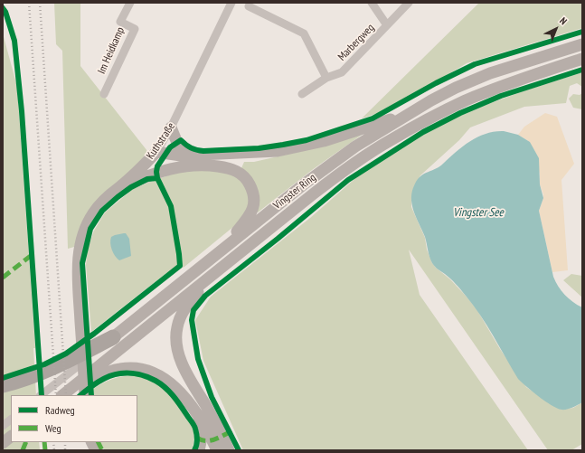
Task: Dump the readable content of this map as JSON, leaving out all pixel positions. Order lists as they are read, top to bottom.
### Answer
{
  "streets": {
    "main road": ["Kuthstraße", "Vingster Ring"],
    "street": ["Marbergweg", "Im Heidkamp"]
  },
  "water": ["Vingster See"],
  "legend": ["Radweg", "Weg"],
  "north": "top right"
}
